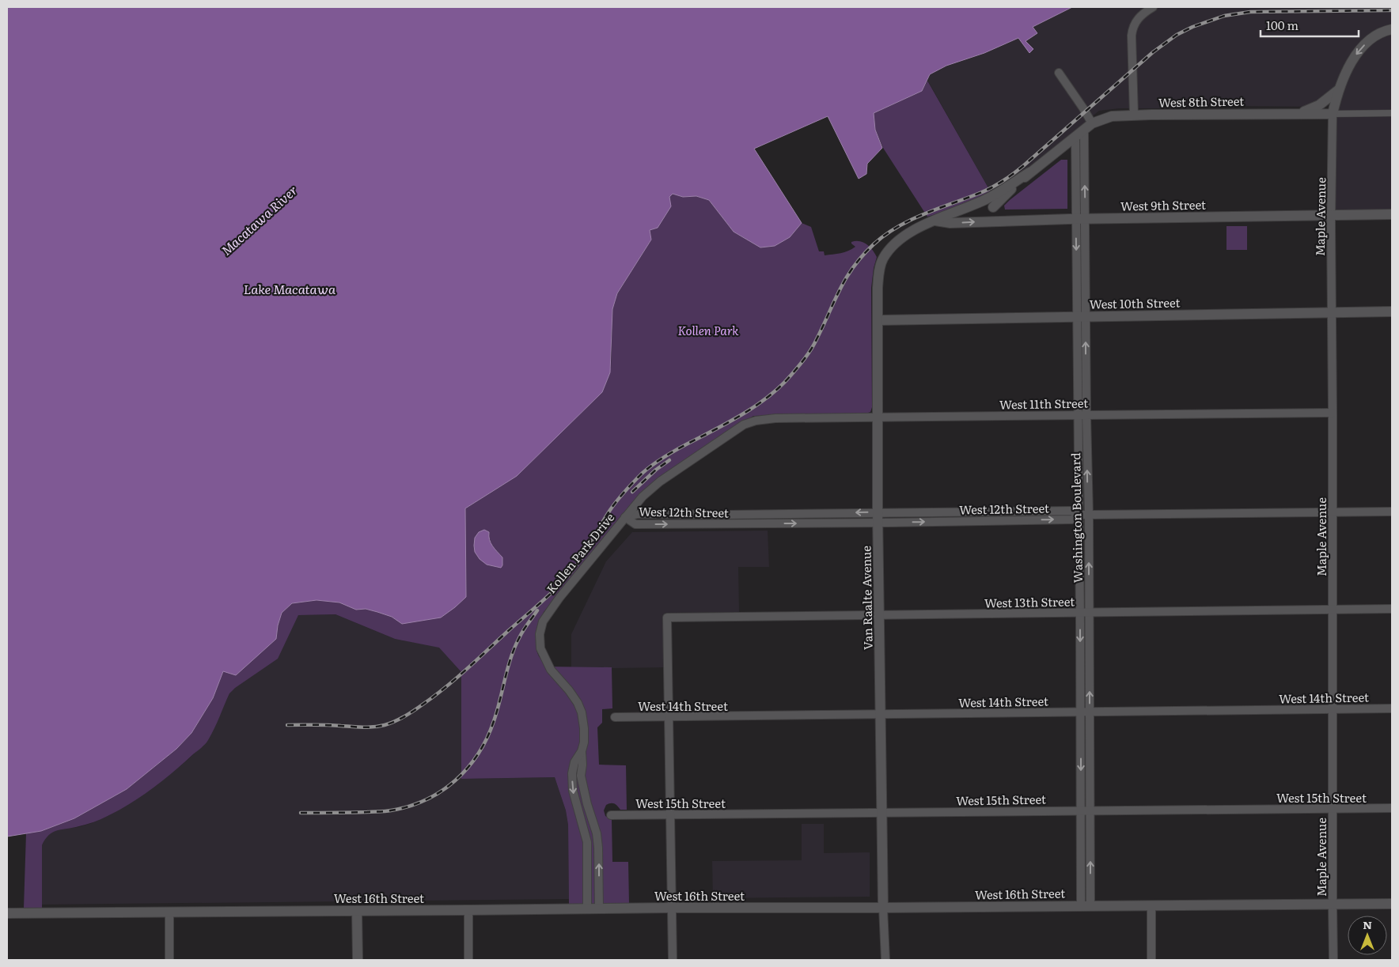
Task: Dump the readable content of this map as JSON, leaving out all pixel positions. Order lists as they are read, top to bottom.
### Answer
{
  "streets": {
    "street": [
      "West 8th Street",
      "West 9th Street",
      "Maple Avenue",
      "West 10th Street",
      "West 11th Street",
      "West 12th Street",
      "Washington Boulevard",
      "Kollen Park Drive",
      "Van Raalte Avenue",
      "West 13th Street",
      "West 14th Street",
      "West 15th Street",
      "West 16th Street"
    ]
  },
  "crossings": [
    ["West 8th Street", "West 9th Street"],
    ["West 8th Street", "Maple Avenue"],
    ["West 8th Street", "Washington Boulevard"],
    ["West 8th Street", "Van Raalte Avenue"],
    ["West 9th Street", "Maple Avenue"],
    ["West 9th Street", "Washington Boulevard"],
    ["West 9th Street", "Van Raalte Avenue"],
    ["Maple Avenue", "West 10th Street"],
    ["Maple Avenue", "West 11th Street"],
    ["Maple Avenue", "West 12th Street"],
    ["Maple Avenue", "West 13th Street"],
    ["Maple Avenue", "West 14th Street"],
    ["Maple Avenue", "West 15th Street"],
    ["Maple Avenue", "West 16th Street"],
    ["West 10th Street", "Washington Boulevard"],
    ["West 10th Street", "Van Raalte Avenue"],
    ["West 11th Street", "Washington Boulevard"],
    ["West 11th Street", "Kollen Park Drive"],
    ["West 11th Street", "Van Raalte Avenue"],
    ["West 12th Street", "Washington Boulevard"],
    ["West 12th Street", "Kollen Park Drive"],
    ["West 12th Street", "Van Raalte Avenue"],
    ["Washington Boulevard", "West 13th Street"],
    ["Washington Boulevard", "West 14th Street"],
    ["Washington Boulevard", "West 15th Street"],
    ["Washington Boulevard", "West 16th Street"],
    ["Kollen Park Drive", "West 16th Street"],
    ["Van Raalte Avenue", "West 13th Street"],
    ["Van Raalte Avenue", "West 14th Street"],
    ["Van Raalte Avenue", "West 15th Street"],
    ["Van Raalte Avenue", "West 16th Street"],
    ["West 13th Street", "West 14th Street"]
  ],
  "water": ["Macatawa River", "Lake Macatawa"],
  "parks": ["Kollen Park"],
  "scale_bar": "100 m",
  "north": "top"
}
